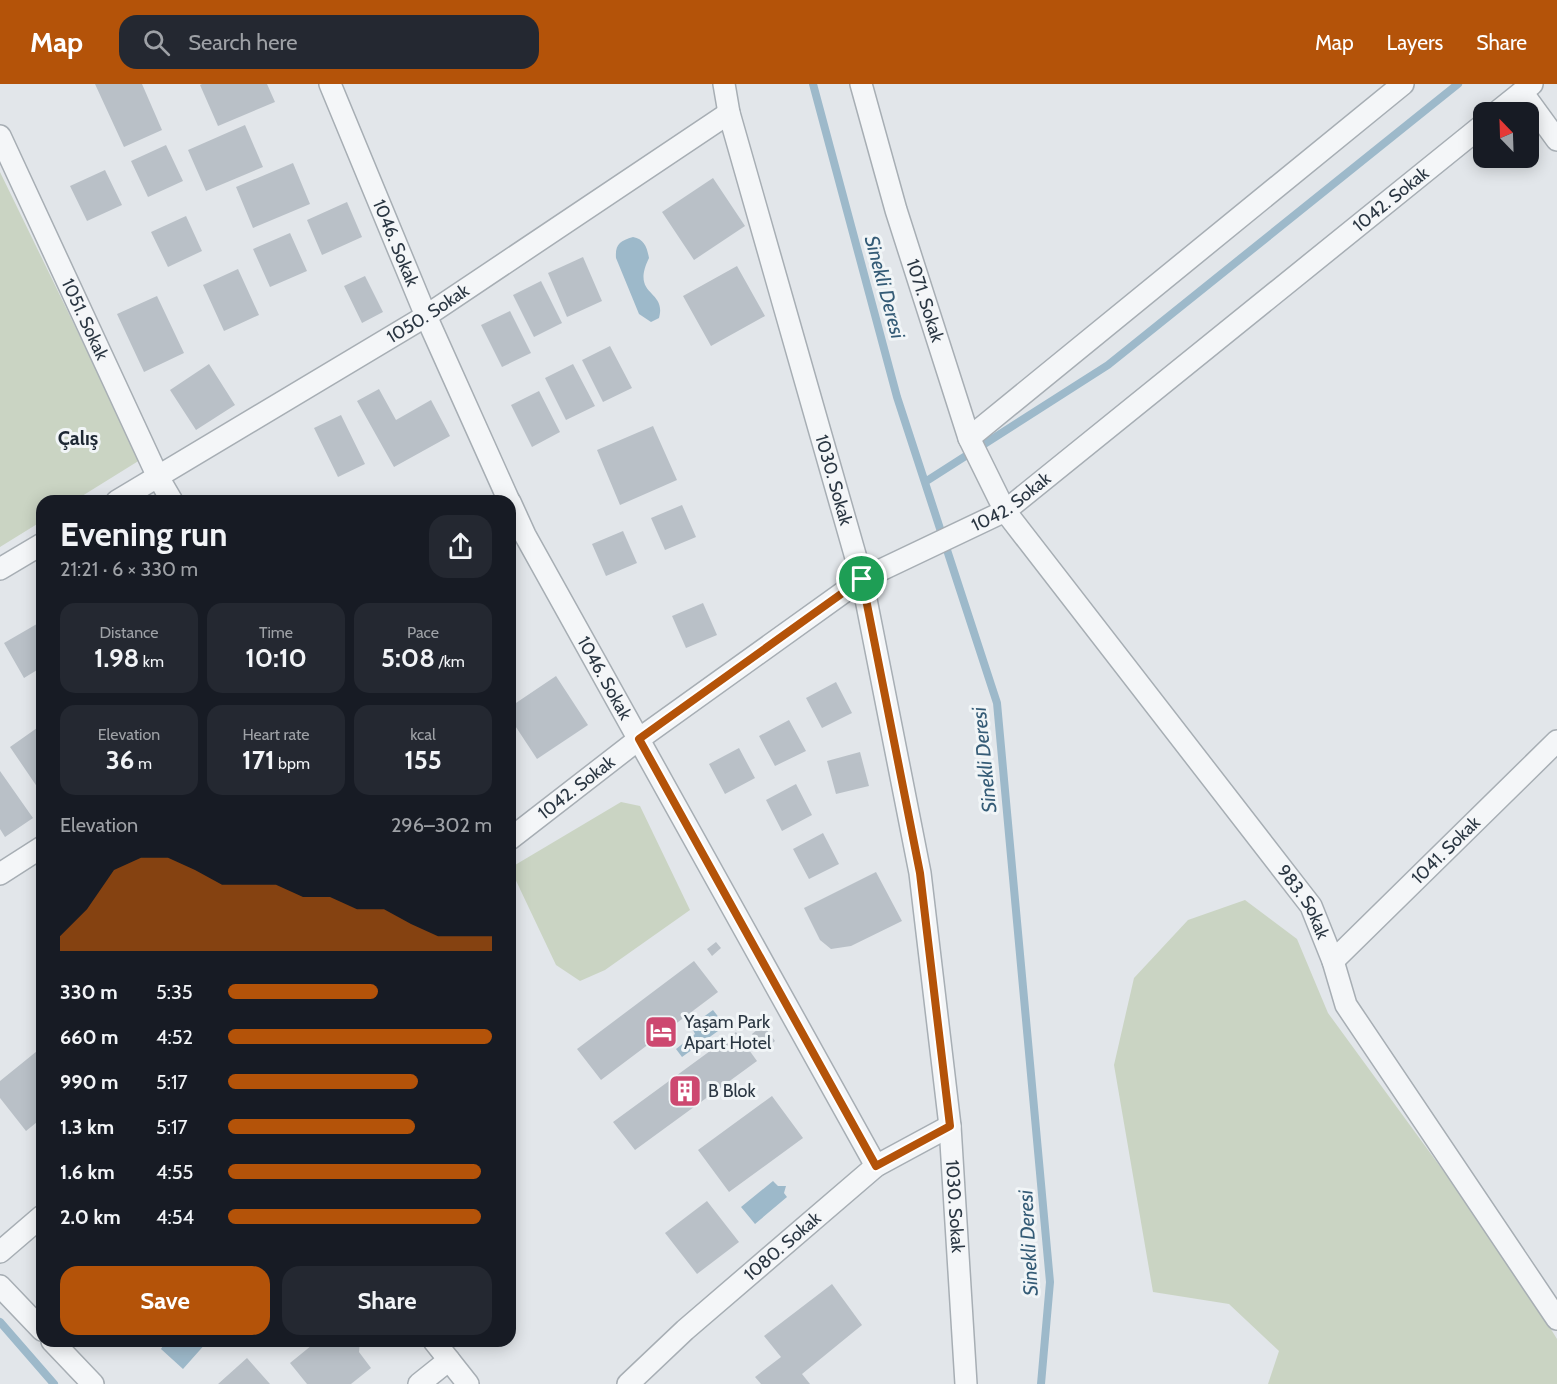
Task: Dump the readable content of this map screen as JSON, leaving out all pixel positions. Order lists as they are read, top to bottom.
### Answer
{
  "streets": {
    "street": [
      "1042. Sokak",
      "1046. Sokak",
      "1071. Sokak",
      "1050. Sokak",
      "1051. Sokak",
      "1030. Sokak",
      "1041. Sokak",
      "983. Sokak",
      "1080. Sokak"
    ]
  },
  "crossings": [
    ["1042. Sokak", "1046. Sokak"],
    ["1042. Sokak", "1071. Sokak"],
    ["1042. Sokak", "1030. Sokak"],
    ["1042. Sokak", "983. Sokak"],
    ["1046. Sokak", "1050. Sokak"],
    ["1046. Sokak", "1080. Sokak"],
    ["1071. Sokak", "983. Sokak"],
    ["1050. Sokak", "1051. Sokak"],
    ["1050. Sokak", "1030. Sokak"],
    ["1030. Sokak", "1080. Sokak"],
    ["1041. Sokak", "983. Sokak"]
  ],
  "districts": ["Çalış"],
  "water": ["Sinekli Deresi"],
  "places": {
    "hotel": ["Yaşam Park Apart Hotel"],
    "building": ["B Blok"]
  },
  "north": "top left",
  "page": {
    "header": "Map",
    "search": "Search here",
    "nav": ["Map", "Layers", "Share"],
    "heading": ["Evening run", "21:21 · 6 × 330 m"],
    "stats": [
      ["Distance", "1.98 km"],
      ["Time", "10:10"],
      ["Pace", "5:08 /km"],
      ["Elevation", "36 m"],
      ["Heart rate", "171 bpm"],
      ["kcal", "155"]
    ],
    "chart": ["Elevation", "296–302 m"],
    "list": [
      {
        "name": "330 m",
        "note": "5:35"
      },
      {
        "name": "660 m",
        "note": "4:52"
      },
      {
        "name": "990 m",
        "note": "5:17"
      },
      {
        "name": "1.3 km",
        "note": "5:17"
      },
      {
        "name": "1.6 km",
        "note": "4:55"
      },
      {
        "name": "2.0 km",
        "note": "4:54"
      }
    ],
    "buttons": ["Save", "Share"]
  }
}
